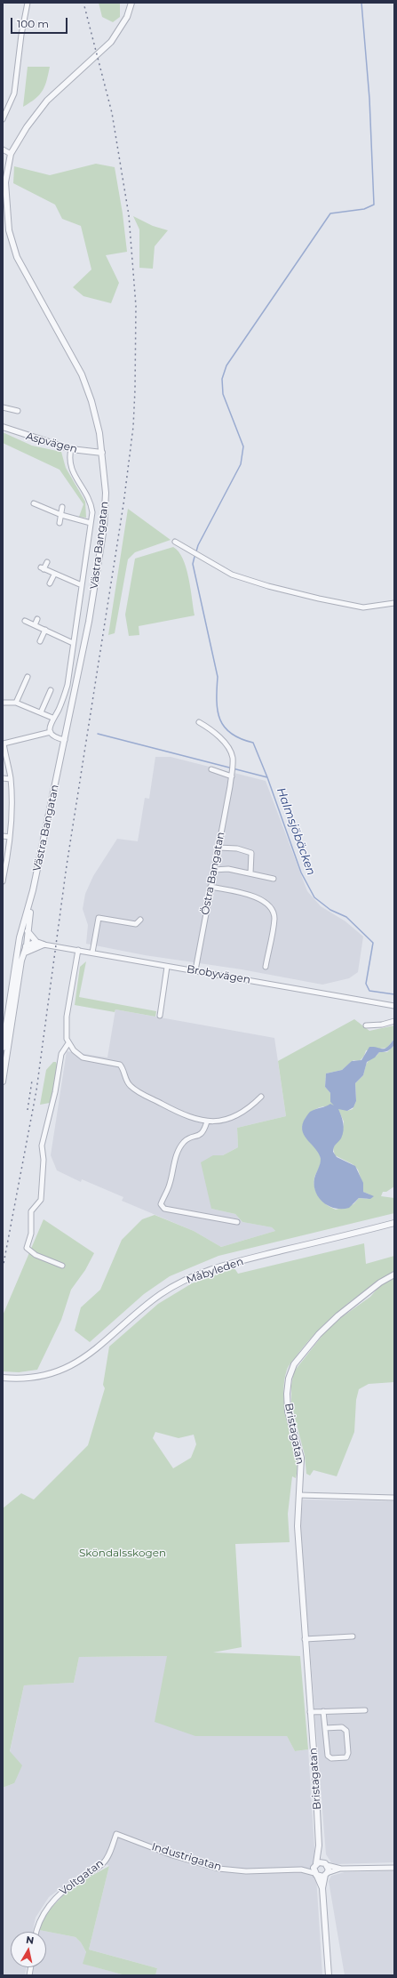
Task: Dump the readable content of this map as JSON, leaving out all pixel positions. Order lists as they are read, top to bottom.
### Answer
{
  "streets": {
    "street": [
      "Aspvägen",
      "Västra Bangatan",
      "Östra Bangatan",
      "Brobyvägen",
      "Måbyleden",
      "Bristagatan",
      "Industrigatan",
      "Voltgatan"
    ]
  },
  "crossings": [
    ["Aspvägen", "Västra Bangatan"],
    ["Västra Bangatan", "Brobyvägen"],
    ["Östra Bangatan", "Brobyvägen"],
    ["Bristagatan", "Industrigatan"],
    ["Industrigatan", "Voltgatan"]
  ],
  "water": ["Halmsjöbäcken"],
  "parks": ["Sköndalsskogen"],
  "scale_bar": "100 m",
  "north": "top"
}
